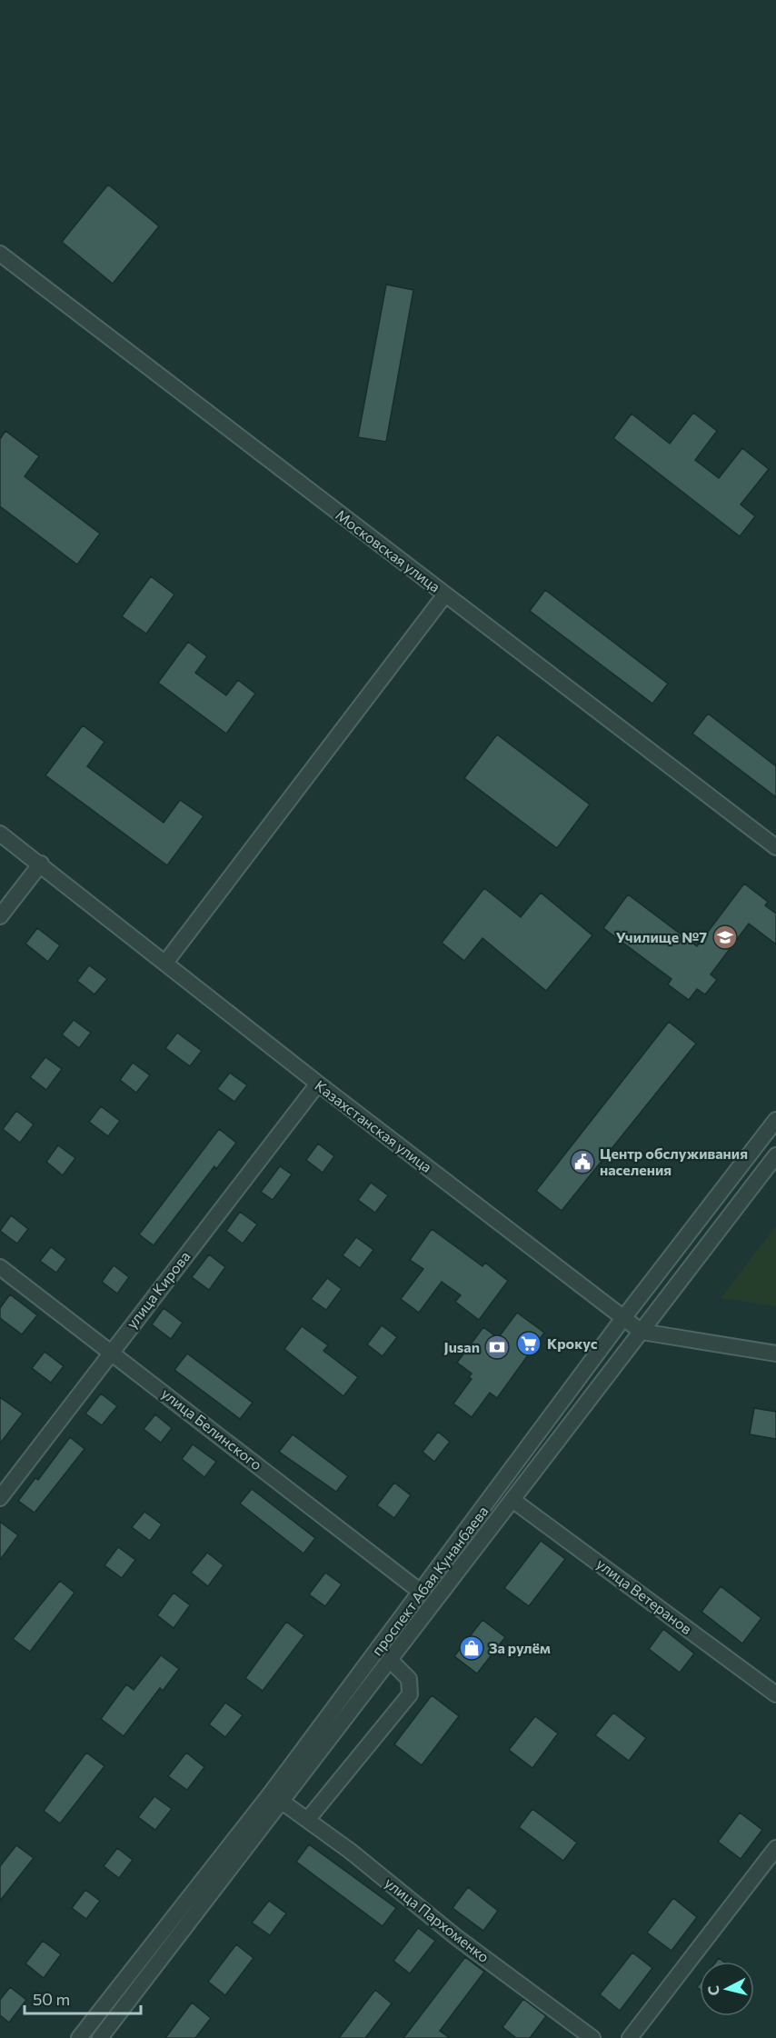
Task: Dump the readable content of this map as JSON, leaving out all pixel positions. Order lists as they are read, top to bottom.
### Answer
{
  "streets": {
    "street": [
      "Московская улица",
      "Казахстанская улица",
      "улица Кирова",
      "улица Белинского",
      "проспект Абая Кунанбаева",
      "улица Ветеранов",
      "улица Пархоменко"
    ]
  },
  "crossings": [
    ["Казахстанская улица", "улица Кирова"],
    ["Казахстанская улица", "проспект Абая Кунанбаева"],
    ["улица Кирова", "улица Белинского"],
    ["улица Белинского", "проспект Абая Кунанбаева"],
    ["проспект Абая Кунанбаева", "улица Ветеранов"],
    ["проспект Абая Кунанбаева", "улица Пархоменко"]
  ],
  "places": {
    "school or university": ["Училище №7"],
    "public building": ["Центр обслуживания населения"],
    "supermarket": ["Крокус"],
    "bank": ["Jusan"],
    "shop": ["За рулём"]
  },
  "scale_bar": "50 m",
  "north": "left"
}
